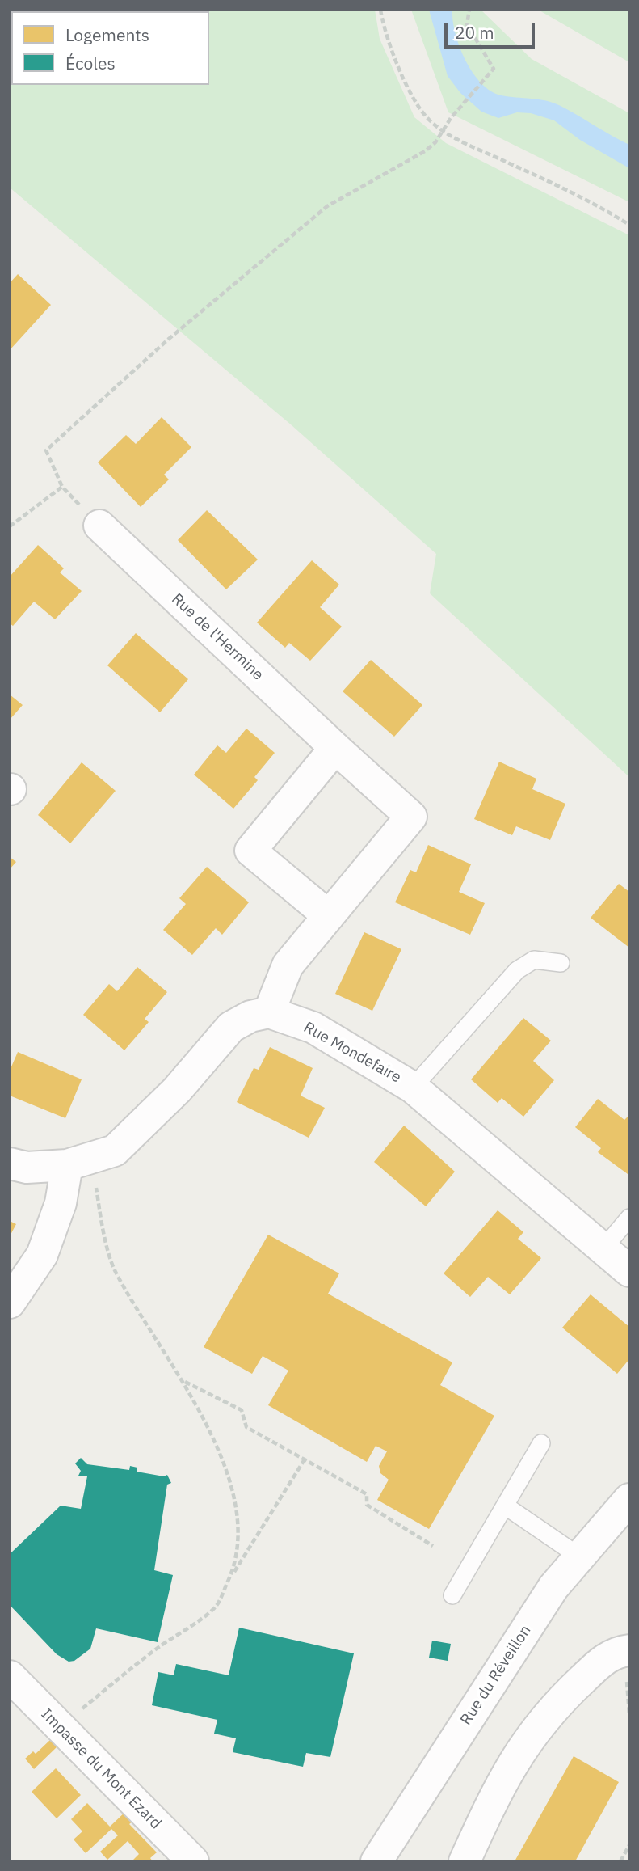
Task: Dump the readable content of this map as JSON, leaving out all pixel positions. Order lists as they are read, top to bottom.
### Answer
{
  "streets": {
    "street": [
      "Rue de l'Hermine",
      "Rue Mondefaire",
      "Rue du Réveillon",
      "Impasse du Mont Ezard"
    ]
  },
  "crossings": [
    ["Rue de l'Hermine", "Rue Mondefaire"]
  ],
  "legend": ["Logements", "Écoles"],
  "scale_bar": "20 m"
}
